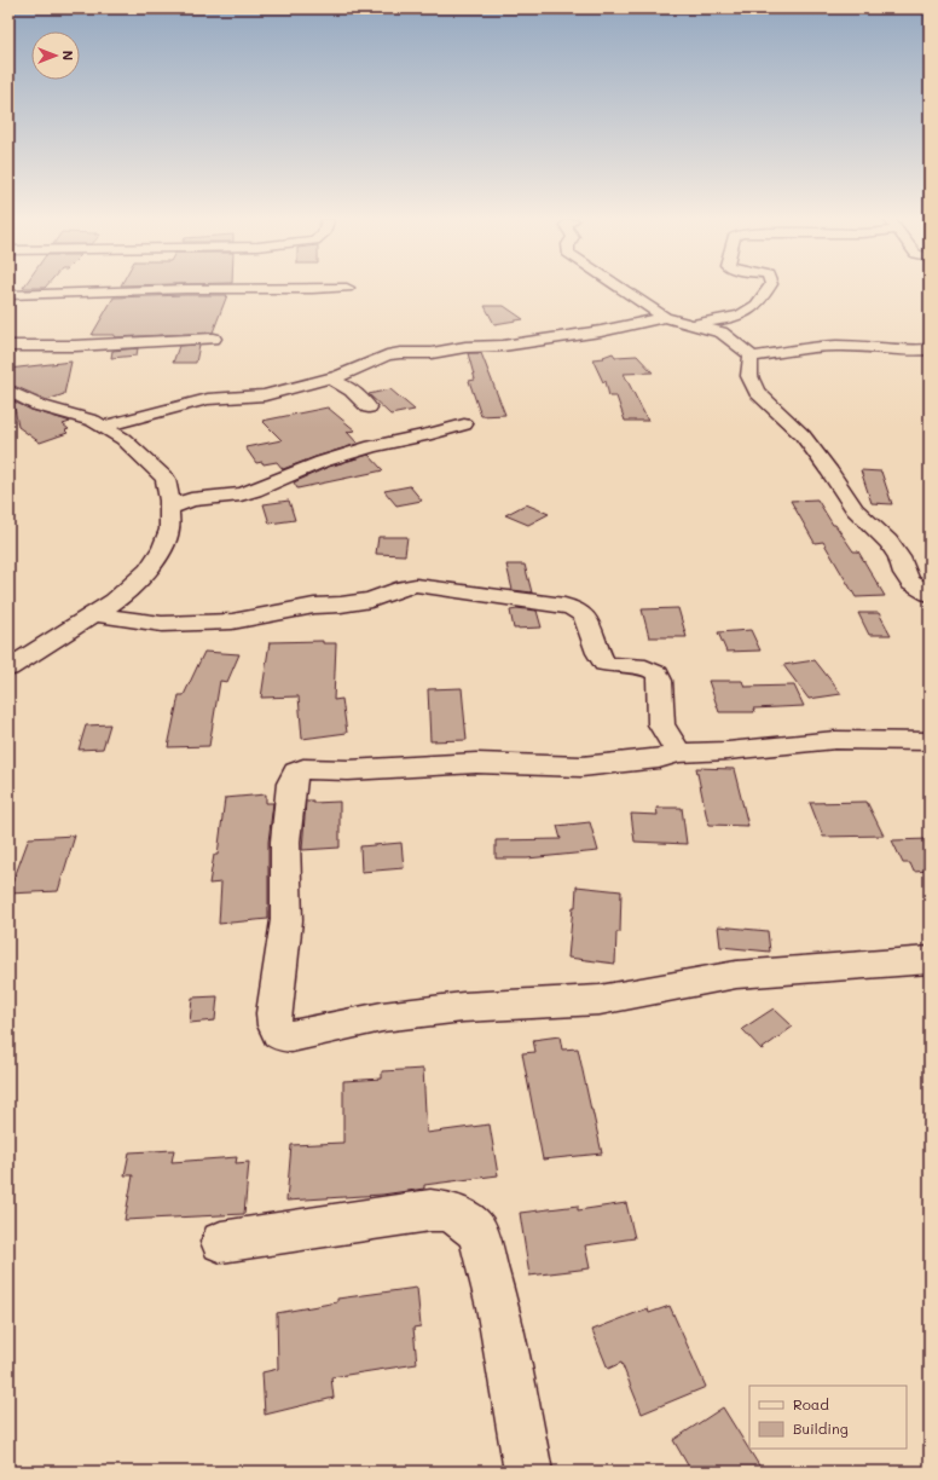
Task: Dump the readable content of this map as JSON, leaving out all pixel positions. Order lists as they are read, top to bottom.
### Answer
{
  "legend": ["Road", "Building"],
  "north": "right"
}
